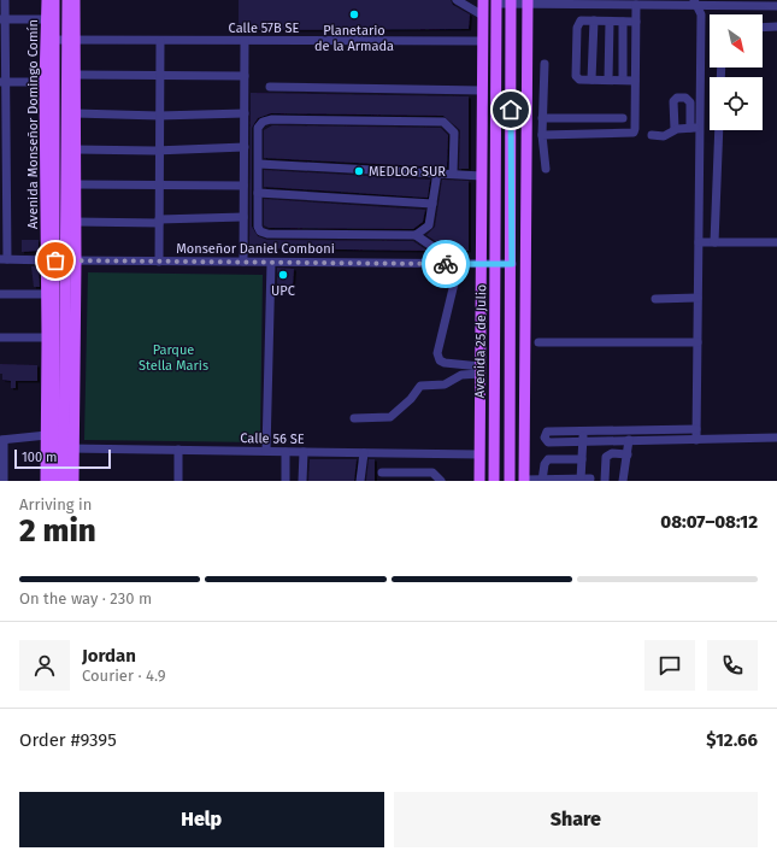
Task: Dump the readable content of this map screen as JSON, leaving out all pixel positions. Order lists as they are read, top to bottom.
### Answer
{
  "streets": {
    "main road": ["Avenida Monseñor Domingo Comín", "Avenida 25 de Julio"],
    "street": ["Calle 57B SE", "Monseñor Daniel Comboni", "Calle 56 SE"]
  },
  "crossings": [
    ["Calle 57B SE", "Avenida Monseñor Domingo Comín"],
    ["Calle 57B SE", "Avenida 25 de Julio"],
    ["Avenida Monseñor Domingo Comín", "Monseñor Daniel Comboni"],
    ["Avenida Monseñor Domingo Comín", "Calle 56 SE"],
    ["Monseñor Daniel Comboni", "Avenida 25 de Julio"],
    ["Avenida 25 de Julio", "Calle 56 SE"]
  ],
  "parks": ["Parque Stella Maris"],
  "places": ["Planetario de la Armada", "MEDLOG SUR", "UPC"],
  "scale_bar": "100 m",
  "north": "bottom right",
  "page": {
    "scale": "100 m",
    "heading": ["2 min", "Arriving in", "08:07–08:12"],
    "panel": [
      "Jordan",
      "Courier · 4.9",
      "Order #9395",
      "$12.66"
    ],
    "bar": "On the way · 230 m",
    "buttons": ["Help", "Share"]
  }
}
